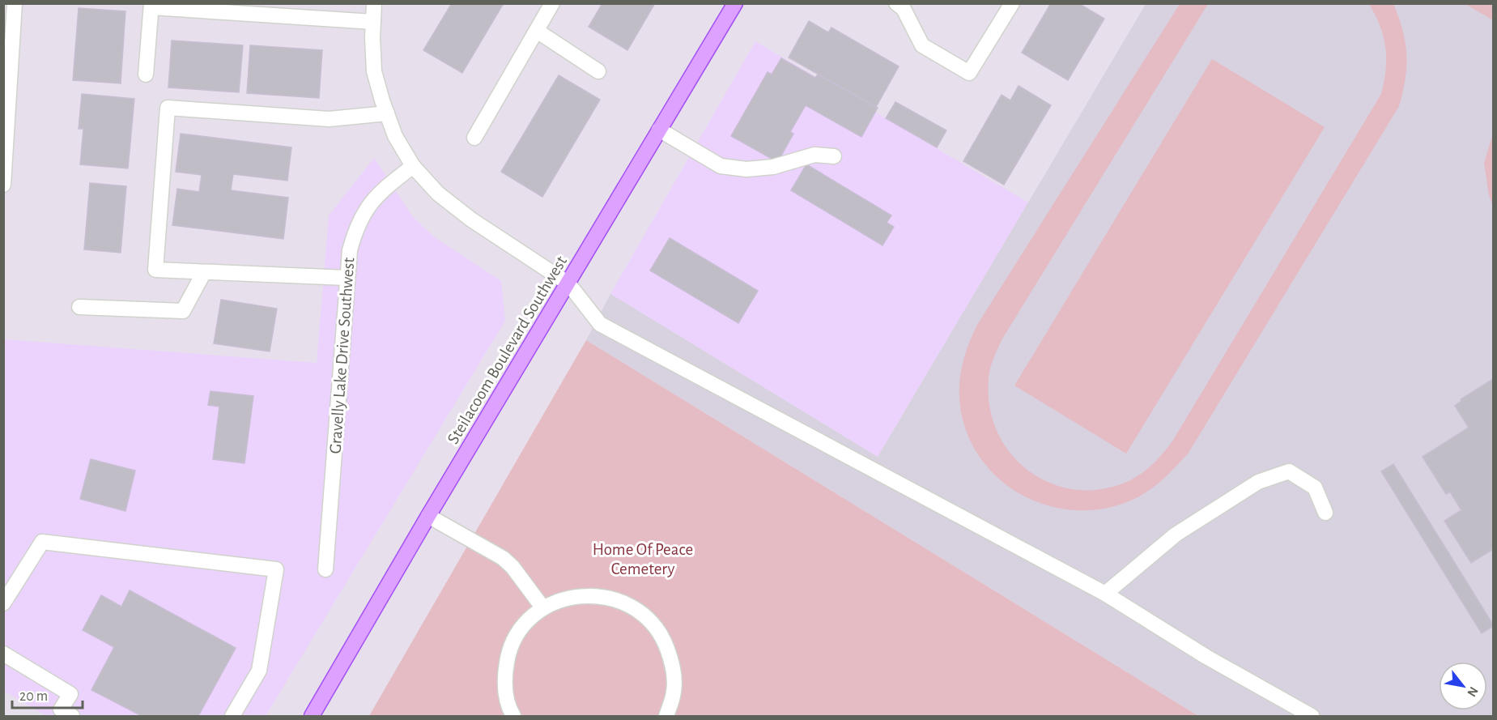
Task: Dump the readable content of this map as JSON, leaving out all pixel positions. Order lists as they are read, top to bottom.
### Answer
{
  "streets": {
    "main road": ["Steilacoom Boulevard Southwest"],
    "street": ["Gravelly Lake Drive Southwest"]
  },
  "parks": ["Home Of Peace Cemetery"],
  "scale_bar": "20 m",
  "north": "bottom right"
}
